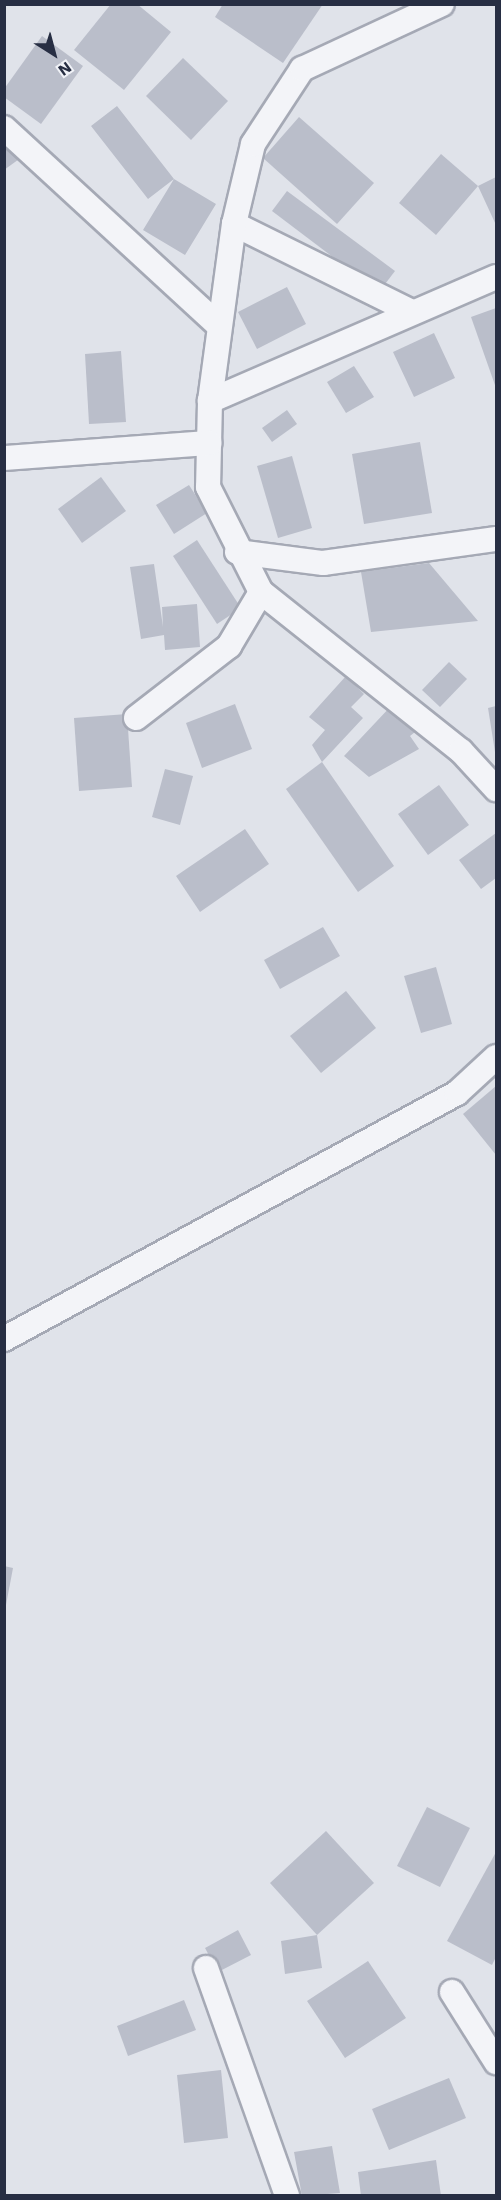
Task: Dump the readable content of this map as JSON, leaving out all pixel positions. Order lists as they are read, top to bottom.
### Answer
{
  "north": "bottom right"
}
